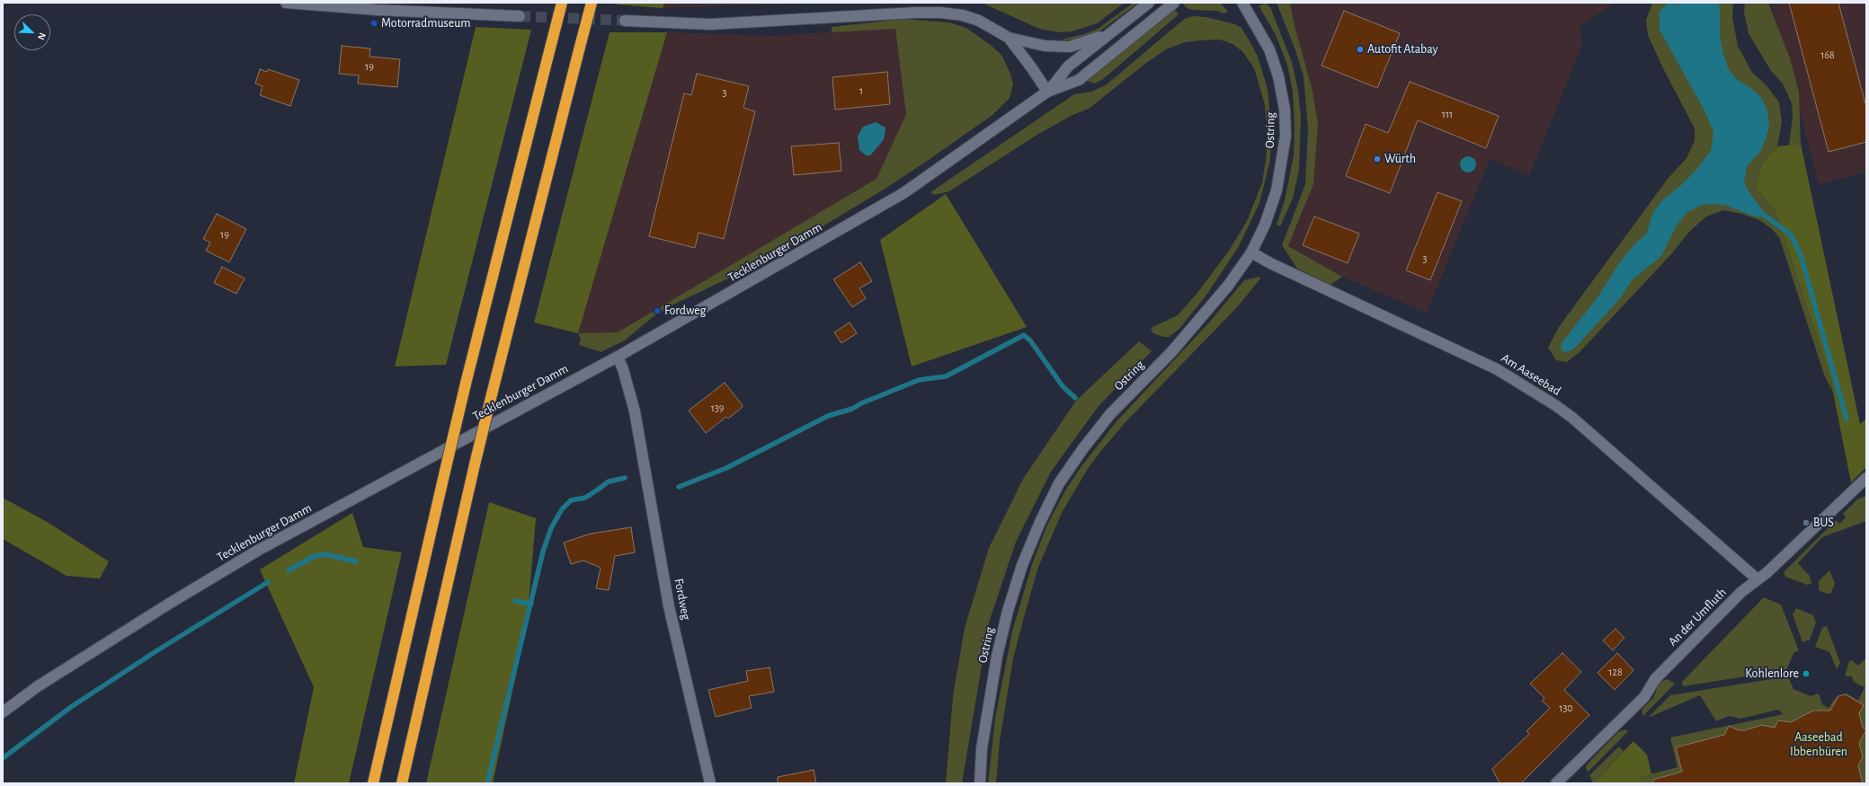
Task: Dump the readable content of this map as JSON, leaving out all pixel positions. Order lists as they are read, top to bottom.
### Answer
{
  "streets": {
    "street": [
      "Ostring",
      "Tecklenburger Damm",
      "Am Aaseebad",
      "Fordweg",
      "An der Umfluth"
    ]
  },
  "crossings": [
    ["Ostring", "Am Aaseebad"],
    ["Tecklenburger Damm", "Fordweg"],
    ["Am Aaseebad", "An der Umfluth"]
  ],
  "parks": ["Aaseebad Ibbenbüren"],
  "places": [
    "Motorradmuseum",
    "Autofit Atabay",
    "Würth",
    "Fordweg",
    "BUS",
    "Kohlenlore"
  ],
  "house_numbers": [
    "168",
    "19",
    "1",
    "3",
    "111",
    "19",
    "3",
    "139",
    "128",
    "130"
  ],
  "north": "bottom right"
}
